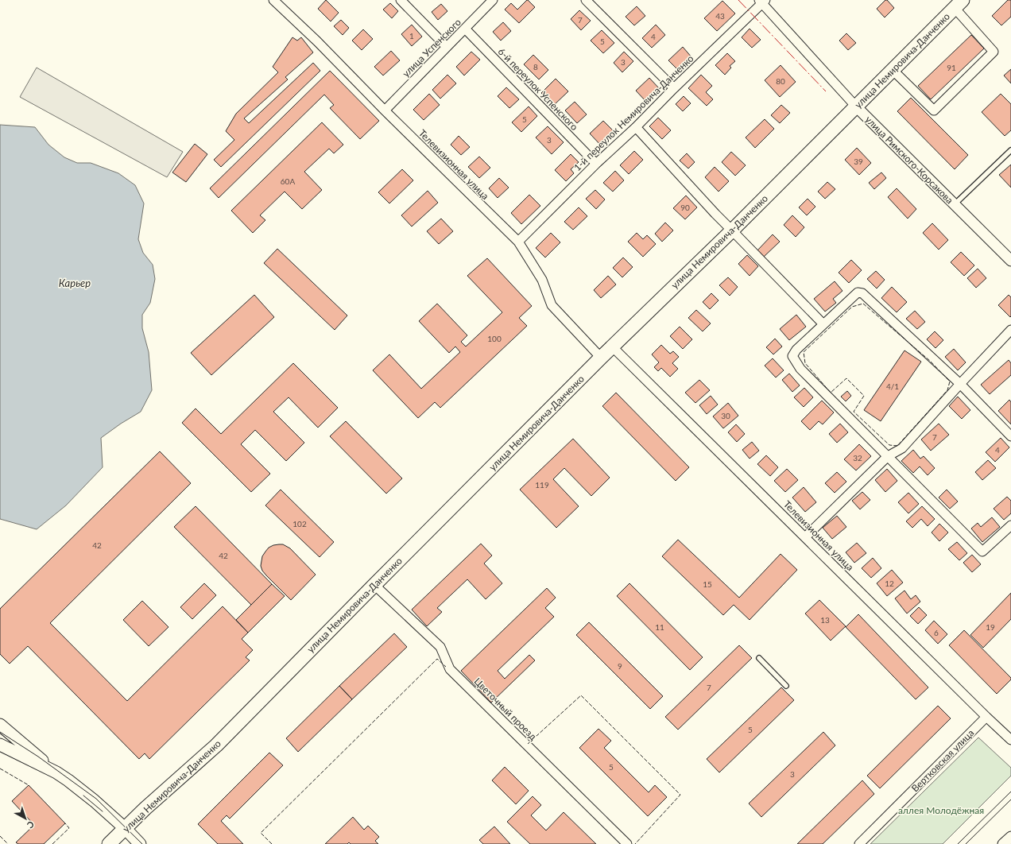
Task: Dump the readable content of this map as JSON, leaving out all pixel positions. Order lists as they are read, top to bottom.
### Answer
{
  "streets": {
    "main road": ["улица Немировича-Данченко"],
    "street": [
      "улица Успенского",
      "6-й переулок Успенского",
      "1-й переулок Немировича-Данченко",
      "улица Римского-Корсакова",
      "Телевизионная улица",
      "Цветочный проезд",
      "Вертковская улица"
    ]
  },
  "crossings": [
    ["улица Успенского", "6-й переулок Успенского"],
    ["улица Успенского", "Телевизионная улица"],
    ["улица Немировича-Данченко", "улица Римского-Корсакова"],
    ["улица Немировича-Данченко", "Телевизионная улица"],
    ["улица Немировича-Данченко", "Цветочный проезд"],
    ["6-й переулок Успенского", "1-й переулок Немировича-Данченко"],
    ["1-й переулок Немировича-Данченко", "улица Римского-Корсакова"],
    ["1-й переулок Немировича-Данченко", "Телевизионная улица"],
    ["Телевизионная улица", "Вертковская улица"]
  ],
  "water": ["Карьер"],
  "parks": ["аллея Молодёжная"],
  "house_numbers": [
    "43",
    "7",
    "1",
    "4",
    "5",
    "3",
    "8",
    "91",
    "80",
    "5",
    "3",
    "39",
    "60А",
    "90",
    "100",
    "4/1",
    "30",
    "7",
    "4",
    "32",
    "119",
    "102",
    "42",
    "42",
    "12",
    "15",
    "13",
    "11",
    "19",
    "6",
    "9",
    "7",
    "5",
    "5",
    "3"
  ],
  "north": "bottom right"
}
